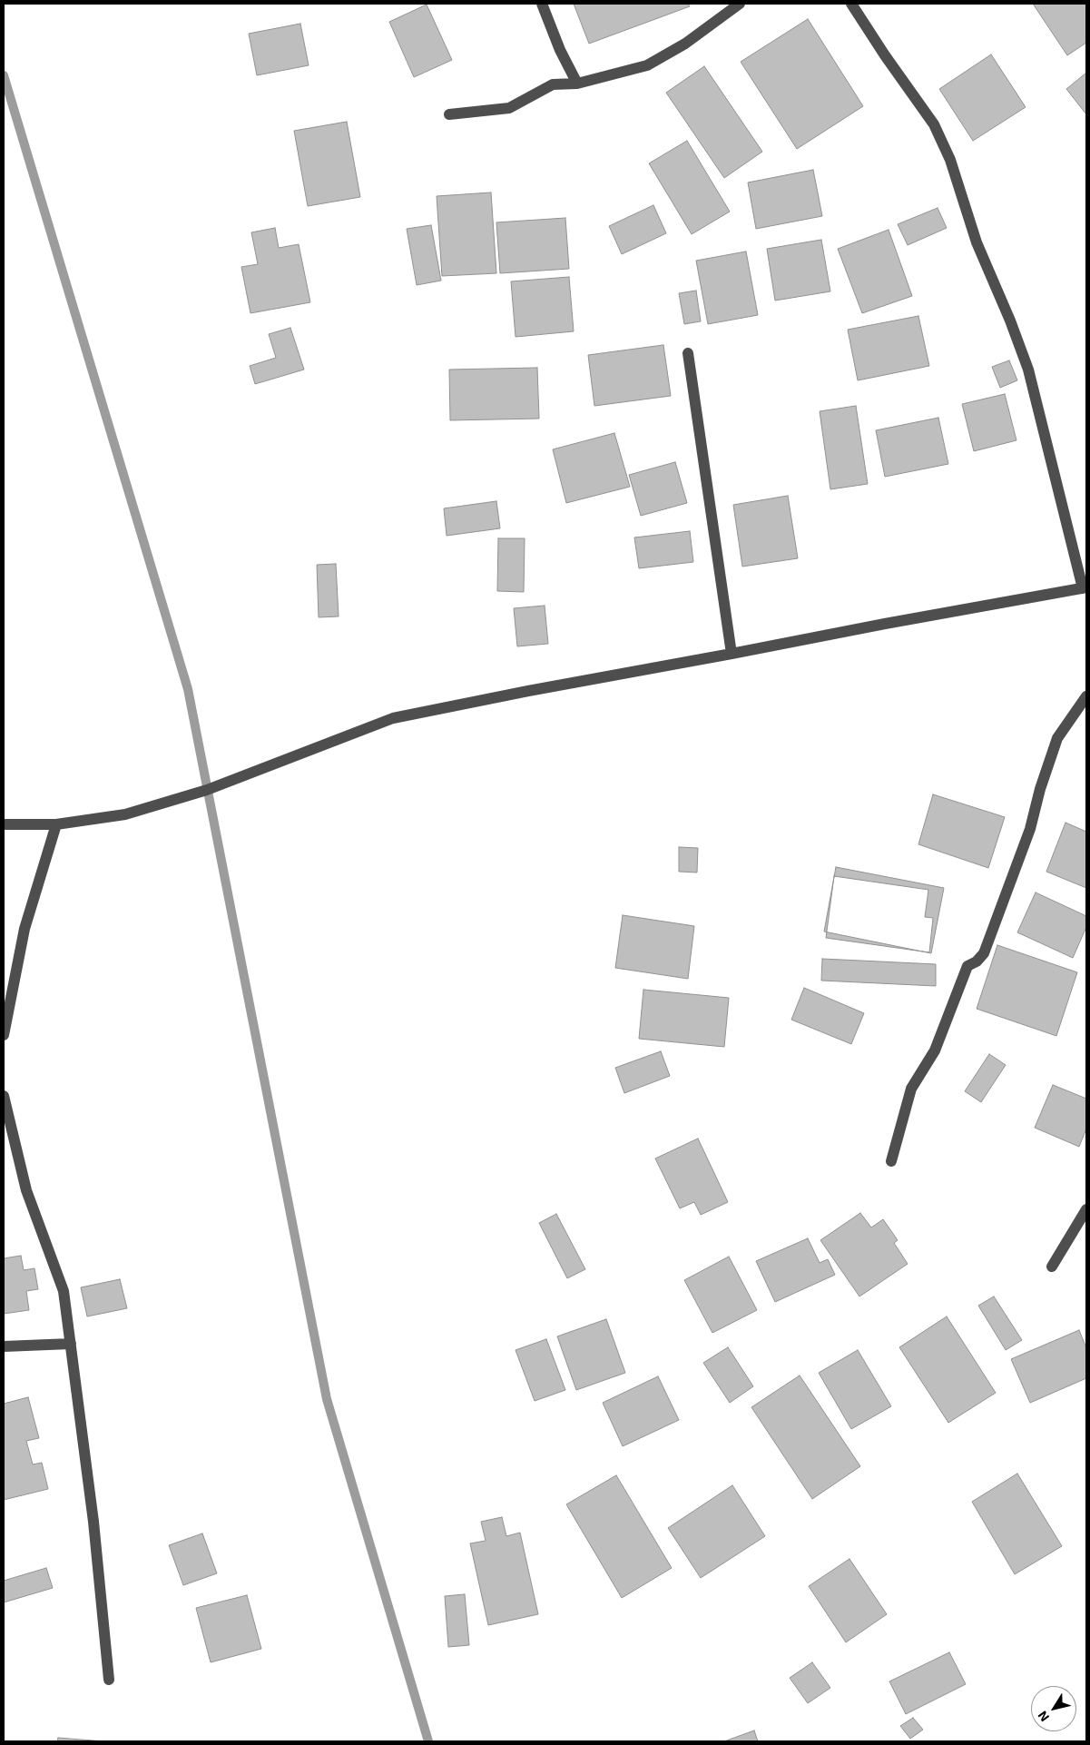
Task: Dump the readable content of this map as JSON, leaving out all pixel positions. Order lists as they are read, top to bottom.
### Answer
{
  "north": "bottom left"
}
